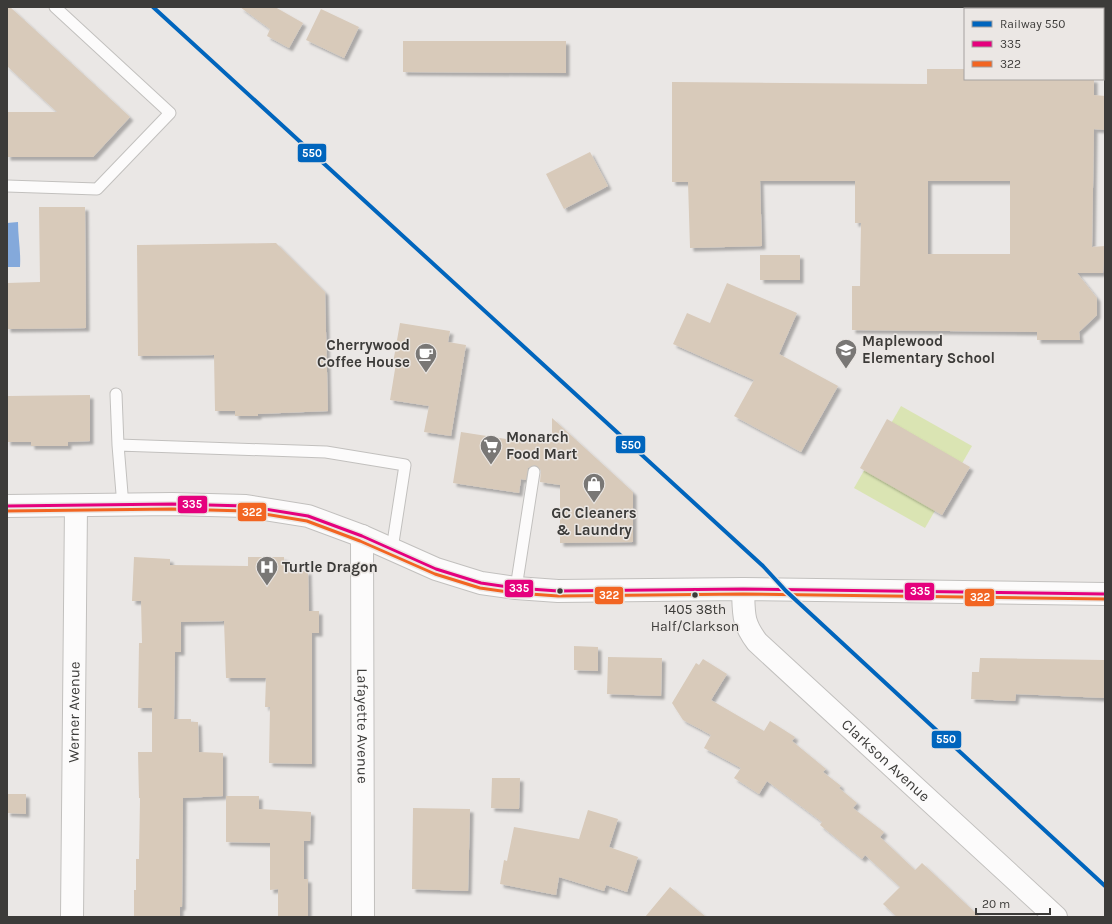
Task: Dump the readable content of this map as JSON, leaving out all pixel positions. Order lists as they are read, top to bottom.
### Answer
{
  "streets": {
    "street": ["Werner Avenue", "Lafayette Avenue", "Clarkson Avenue"]
  },
  "places": {
    "school or university": ["Maplewood Elementary School"],
    "cafe": ["Cherrywood Coffee House"],
    "supermarket": ["Monarch Food Mart"],
    "shop": ["GC Cleaners & Laundry"],
    "hospital": ["Turtle Dragon"],
    "other": ["1405 38th Half/Clarkson"]
  },
  "lines": ["rail line 550", "transit line 335", "transit line 322"],
  "legend": ["Railway 550", "335", "322"],
  "scale_bar": "20 m"
}
